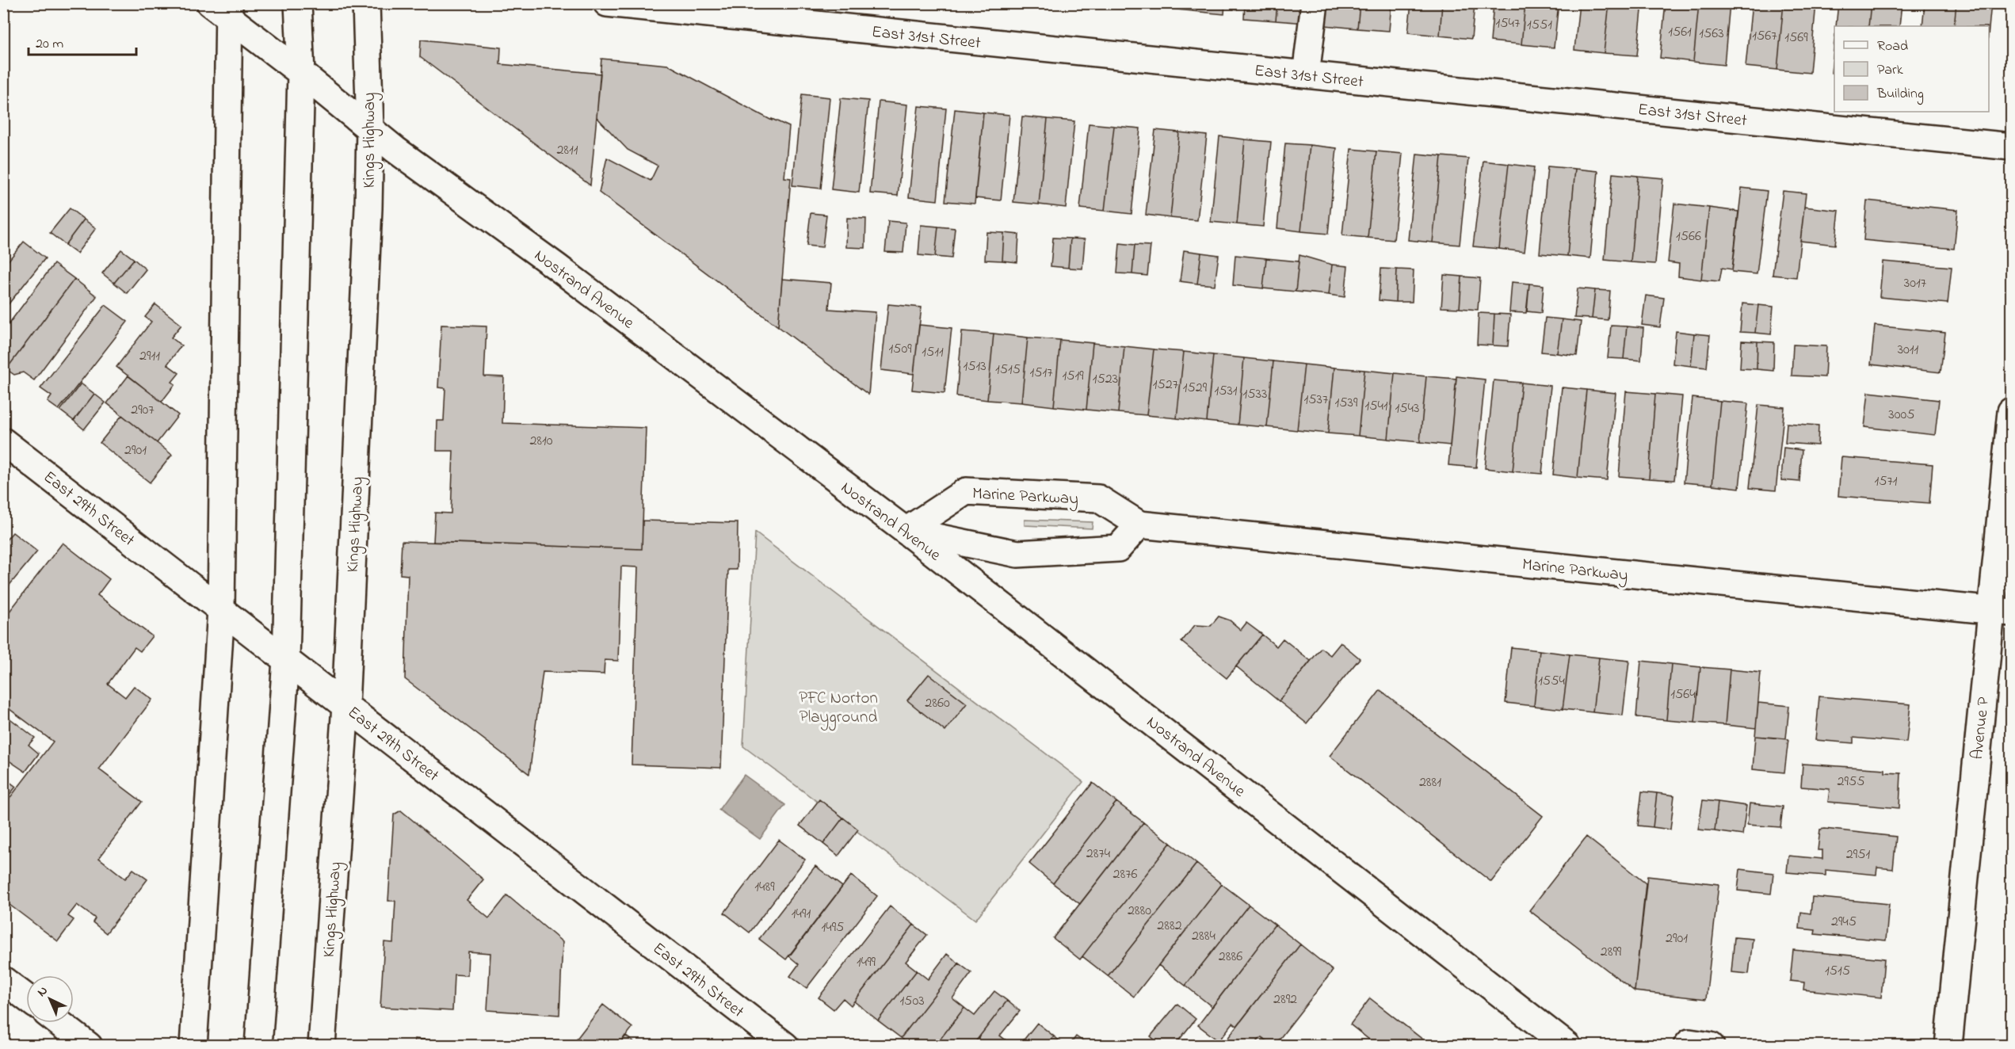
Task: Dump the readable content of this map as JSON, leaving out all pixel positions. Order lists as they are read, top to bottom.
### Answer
{
  "streets": {
    "street": [
      "East 31st Street",
      "Kings Highway",
      "Nostrand Avenue",
      "Marine Parkway",
      "East 29th Street",
      "Avenue P"
    ]
  },
  "crossings": [
    ["Kings Highway", "Nostrand Avenue"],
    ["Kings Highway", "East 29th Street"],
    ["Nostrand Avenue", "Marine Parkway"],
    ["Marine Parkway", "Avenue P"]
  ],
  "parks": ["PFC Norton Playground"],
  "house_numbers": [
    "1547",
    "1551",
    "1561",
    "1563",
    "1567",
    "1569",
    "2811",
    "1566",
    "3017",
    "1509",
    "3011",
    "1511",
    "2911",
    "1513",
    "1515",
    "1517",
    "1519",
    "1523",
    "1527",
    "1529",
    "1531",
    "1533",
    "1537",
    "1539",
    "1541",
    "1543",
    "2907",
    "3005",
    "2810",
    "2901",
    "1571",
    "1554",
    "1564",
    "2860",
    "2955",
    "2881",
    "2874",
    "2951",
    "2876",
    "1489",
    "2880",
    "1491",
    "2945",
    "2882",
    "1495",
    "2884",
    "2901",
    "2899",
    "2886",
    "1499",
    "1515",
    "2892",
    "1503"
  ],
  "legend": ["Road", "Park", "Building"],
  "scale_bar": "20 m",
  "north": "top left"
}
